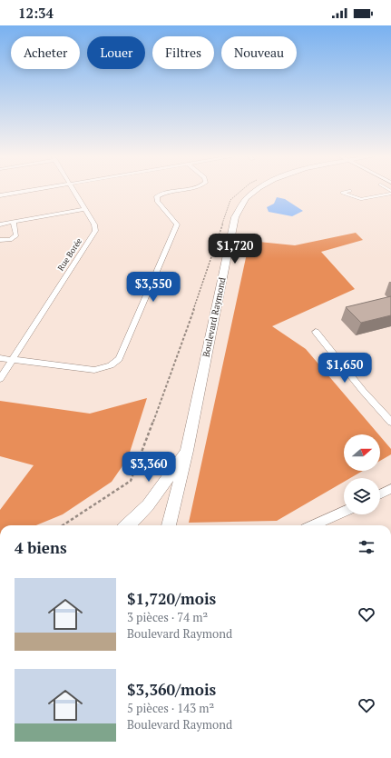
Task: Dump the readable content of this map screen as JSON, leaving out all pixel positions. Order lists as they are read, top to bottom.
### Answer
{
  "streets": {
    "street": ["Rue Borée", "Boulevard Raymond"]
  },
  "north": "right",
  "page": {
    "status": "12:34",
    "chip": [
      "Acheter",
      "Louer",
      "Filtres",
      "Nouveau"
    ],
    "price": [
      "$1,720",
      "$3,550",
      "$1,650",
      "$3,360"
    ],
    "heading": "4 biens",
    "list": [
      {
        "name": "$1,720/mois",
        "note": "3 pièces · 74 m² · Boulevard Raymond"
      },
      {
        "name": "$3,360/mois",
        "note": "5 pièces · 143 m² · Boulevard Raymond"
      }
    ]
  }
}
